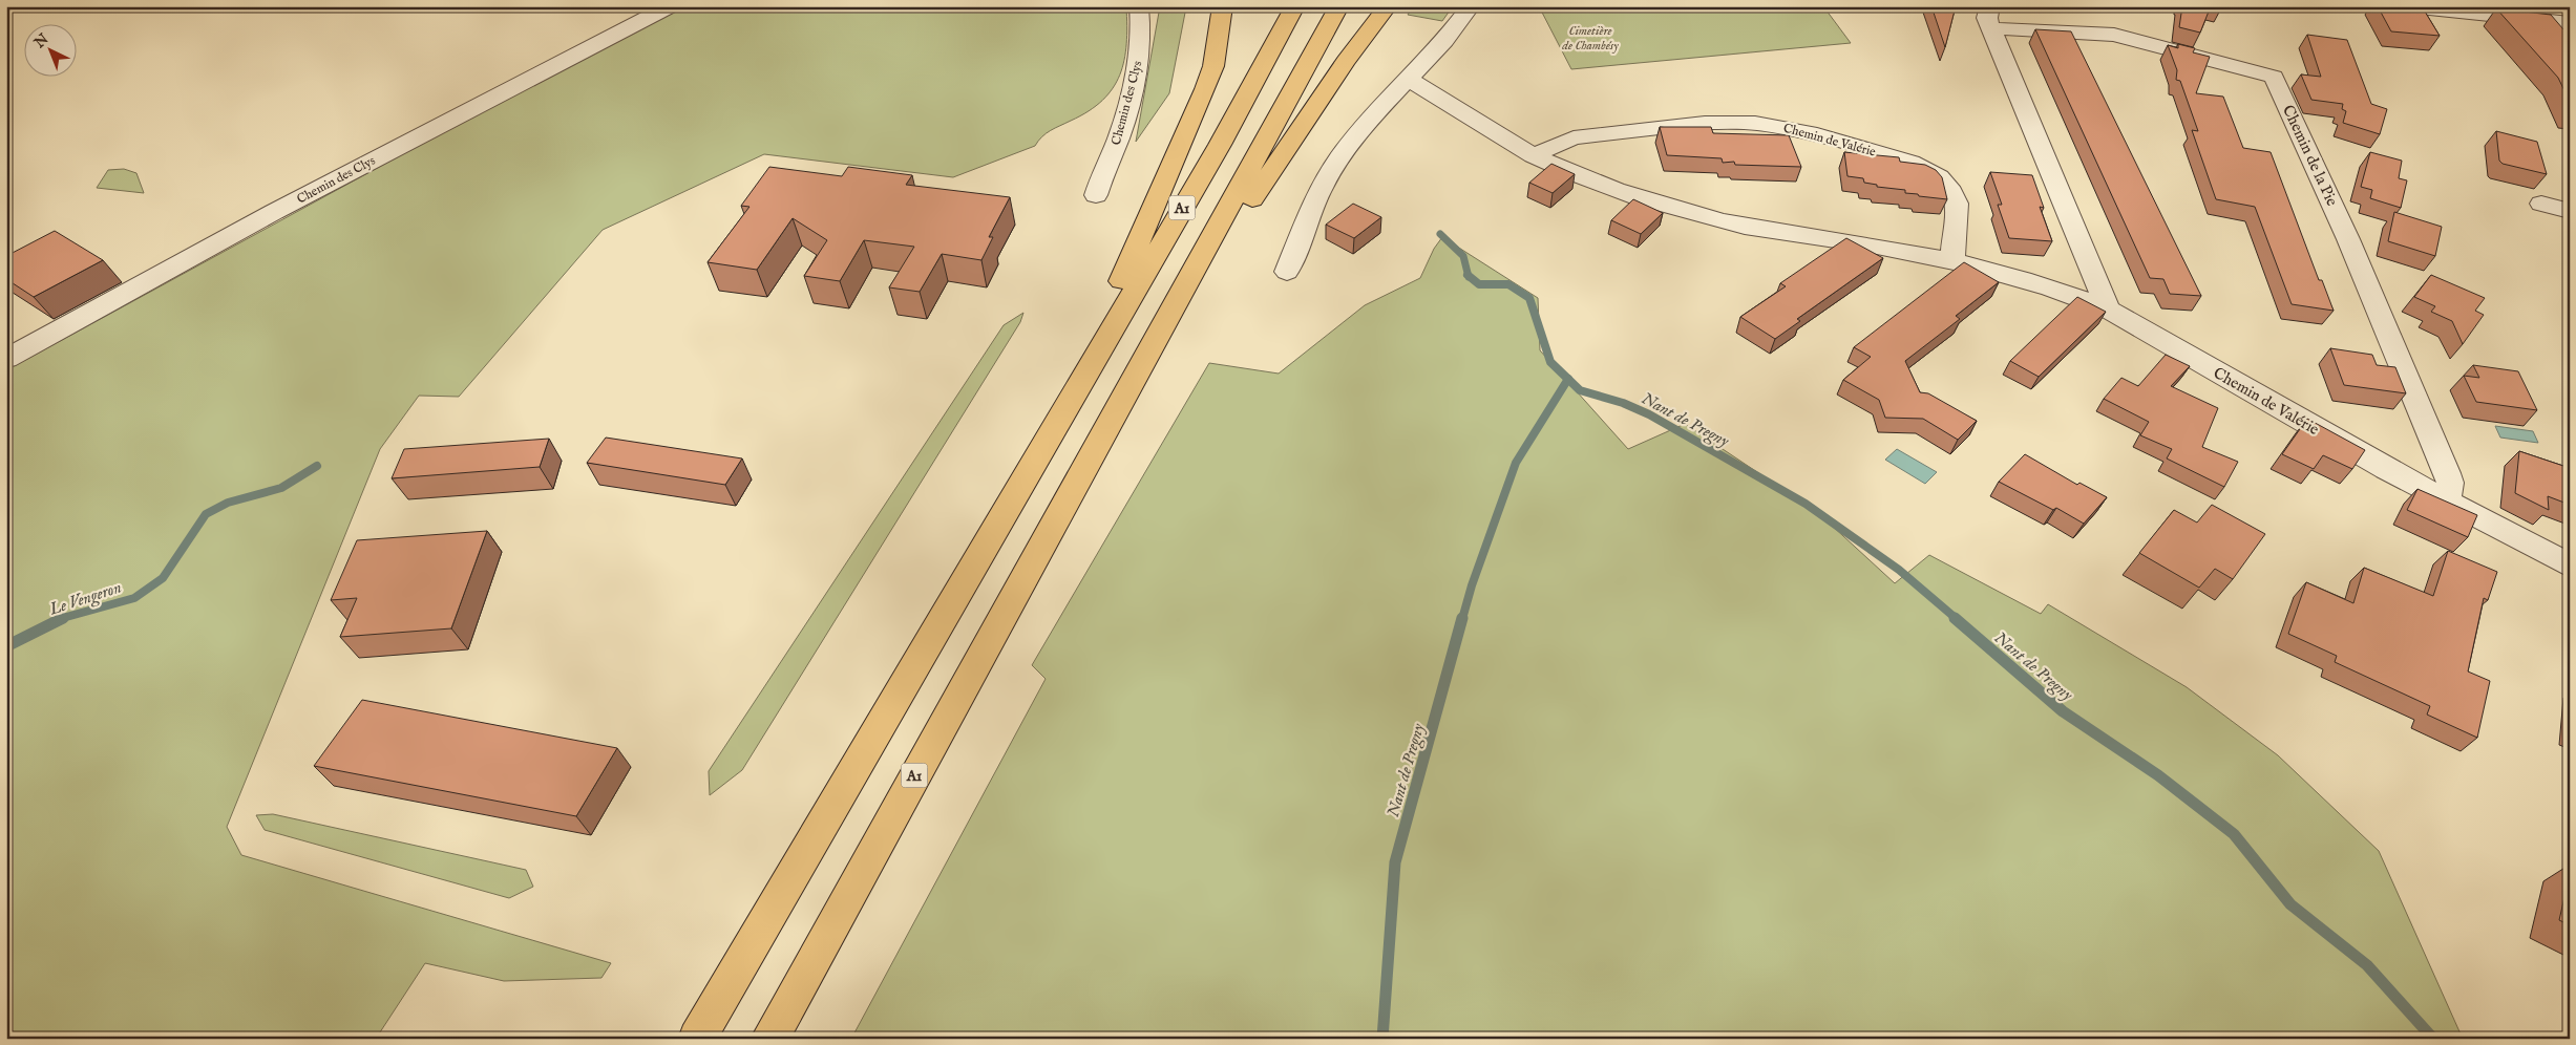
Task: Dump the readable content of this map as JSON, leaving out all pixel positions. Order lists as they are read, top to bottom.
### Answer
{
  "streets": {
    "highway": ["A1"],
    "street": ["Chemin des Clys", "Chemin de Valérie", "Chemin de la Pie"]
  },
  "crossings": [
    ["Chemin de Valérie", "Chemin de la Pie"]
  ],
  "water": ["Nant de Pregny", "Le Vengeron"],
  "parks": ["Cimetière de Chambésy"],
  "north": "top left"
}
